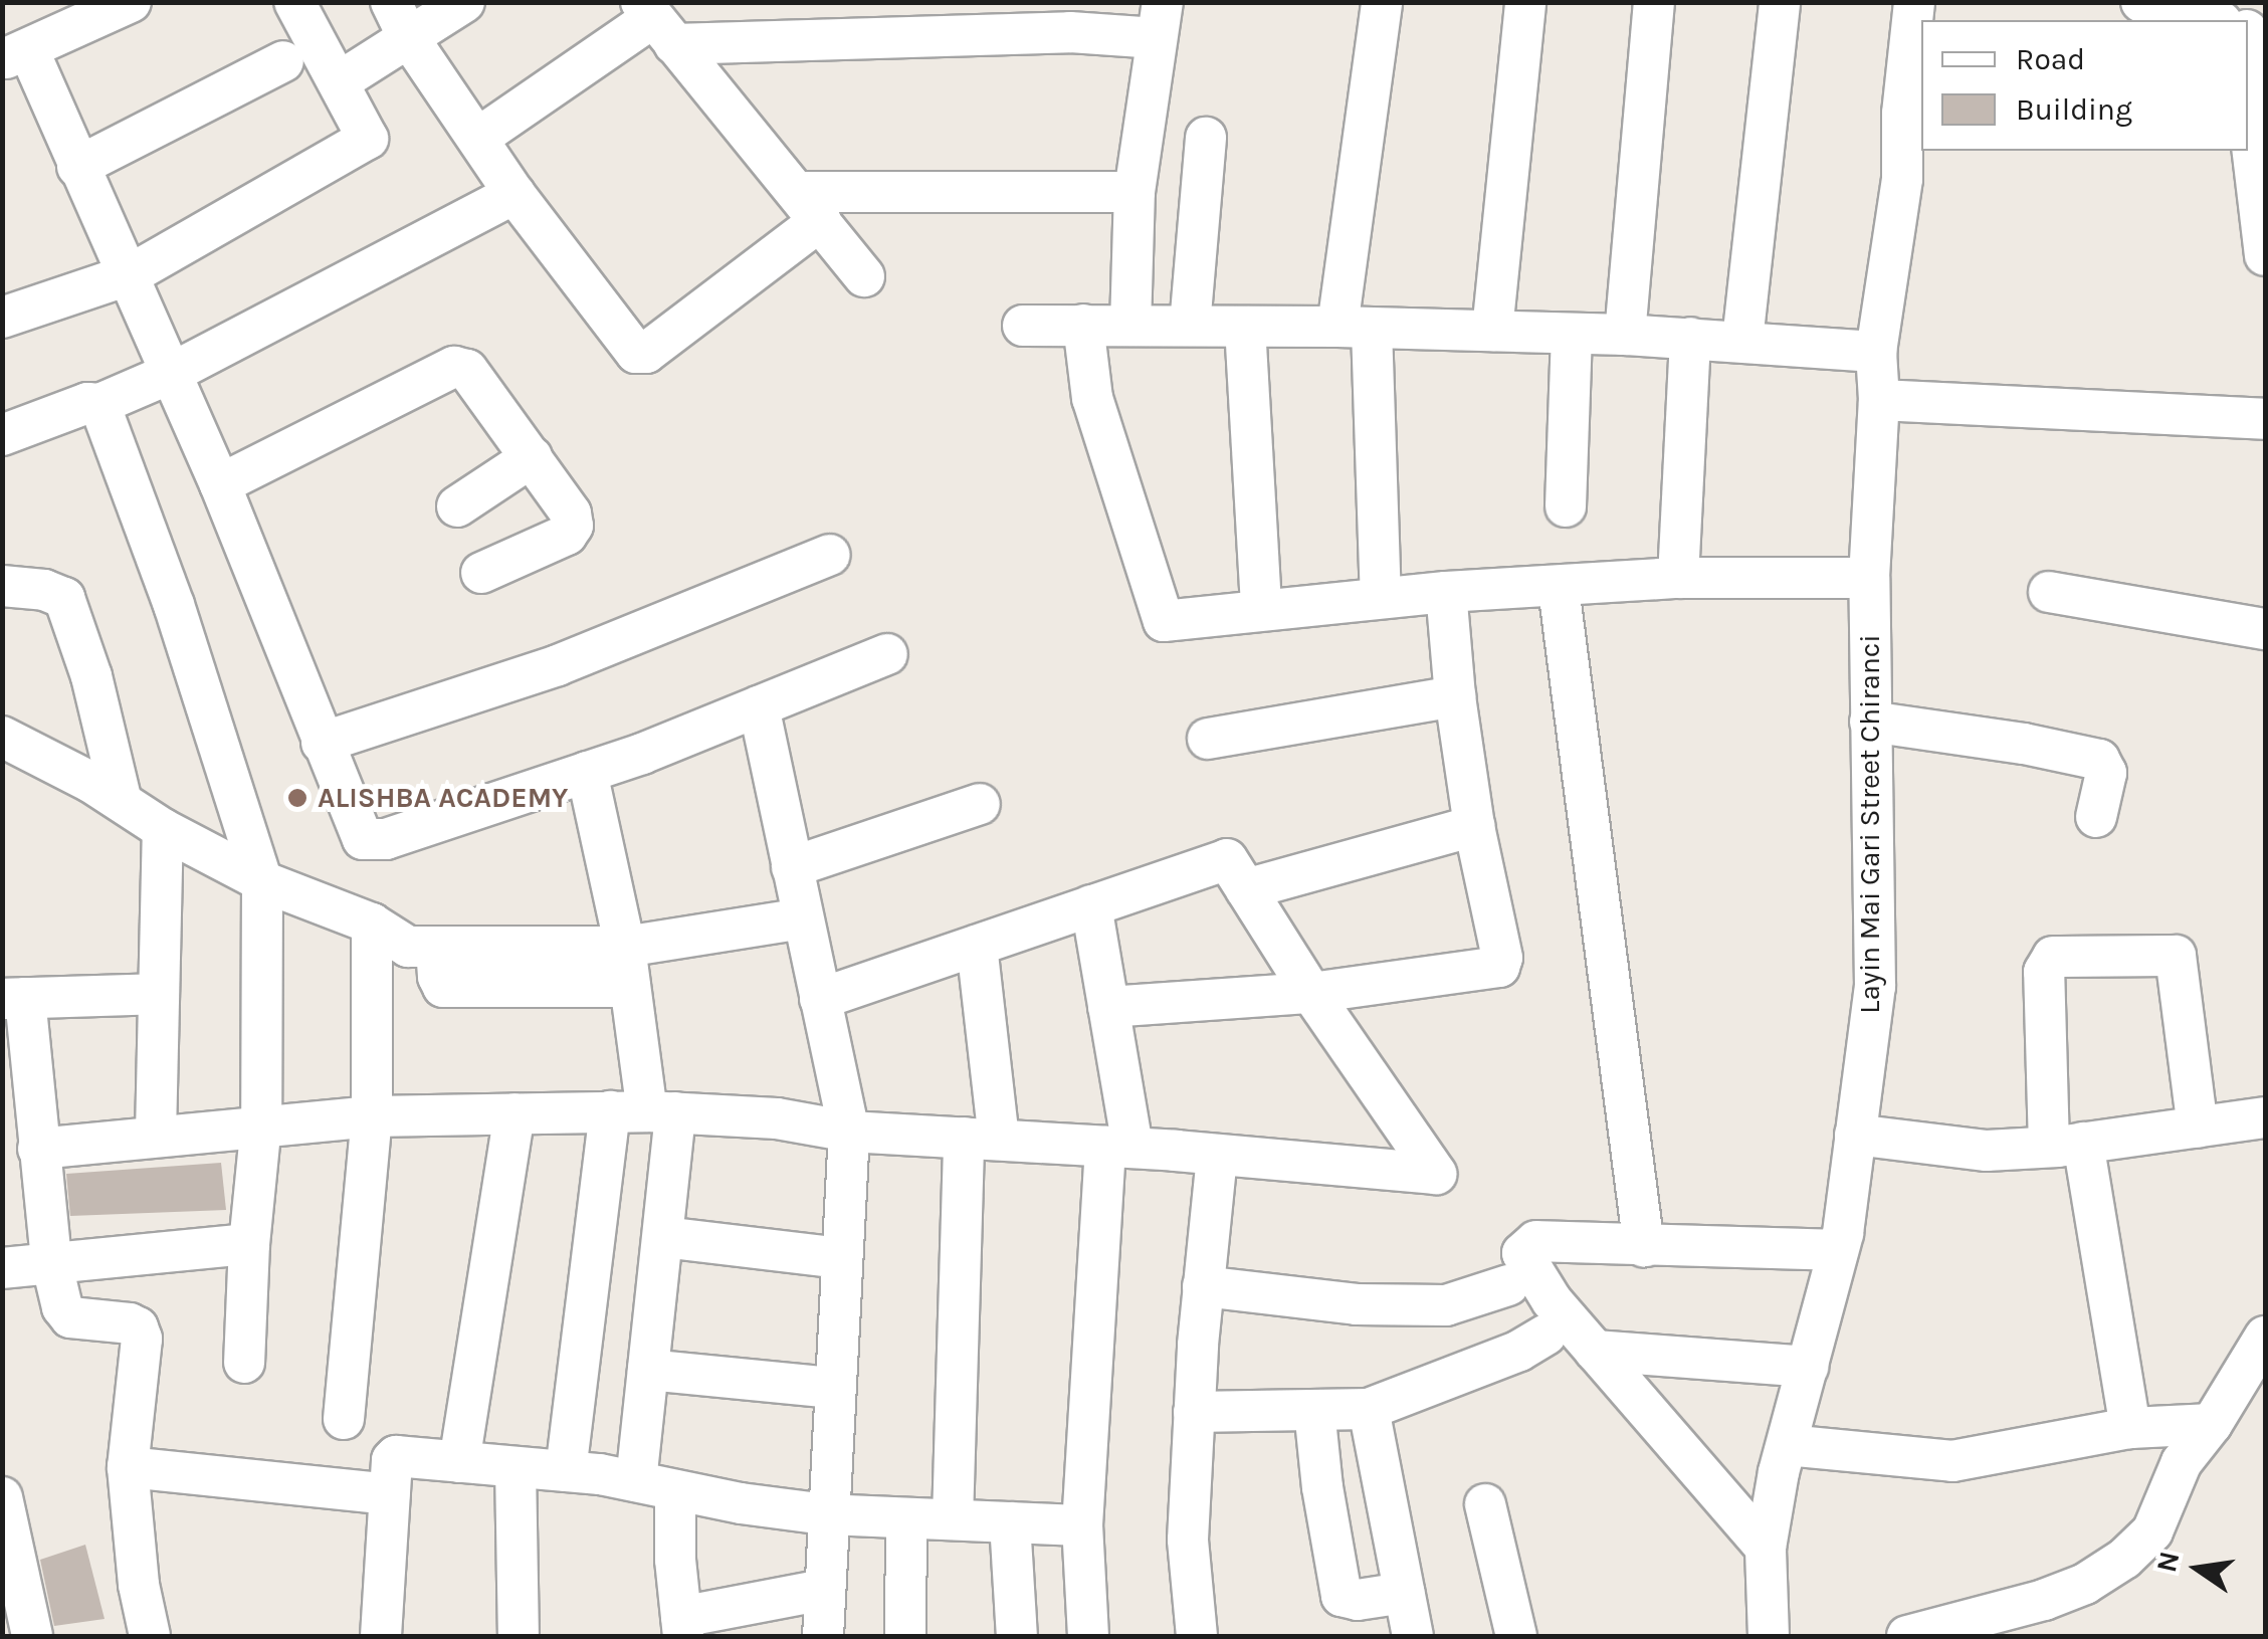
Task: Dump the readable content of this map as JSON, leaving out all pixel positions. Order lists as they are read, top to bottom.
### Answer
{
  "streets": {
    "street": ["Layin Mai Gari Street Chiranci"]
  },
  "places": ["ALISHBA ACADEMY"],
  "legend": ["Road", "Building"],
  "north": "left"
}
